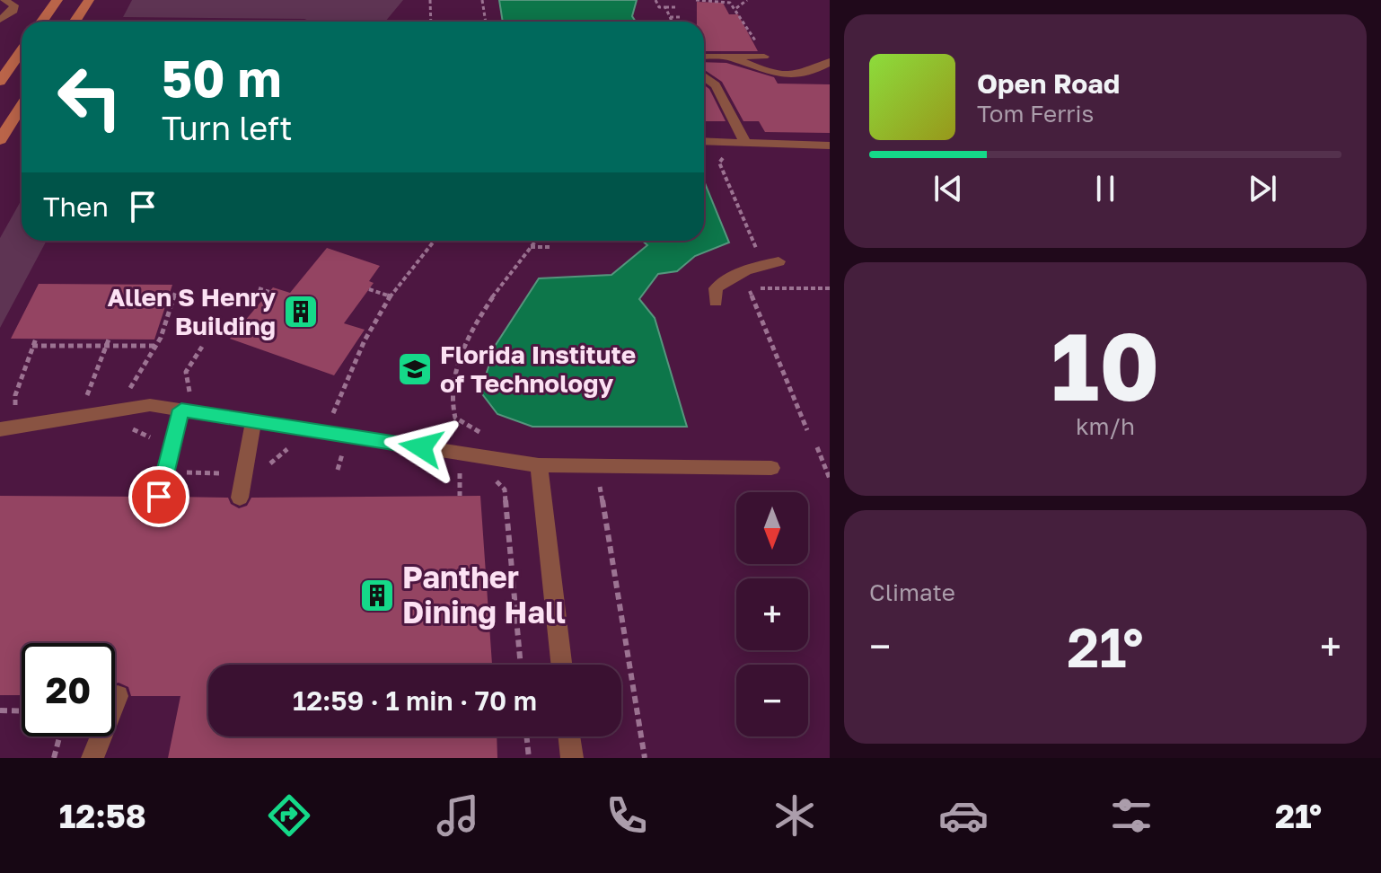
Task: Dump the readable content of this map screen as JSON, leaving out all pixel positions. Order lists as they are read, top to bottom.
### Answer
{
  "places": {
    "building": ["Allen S Henry Building", "Panther Dining Hall"],
    "school or university": ["Florida Institute of Technology"]
  },
  "north": "bottom",
  "page": {
    "turn": ["50 m", "Turn left"],
    "song": ["Open Road", "Tom Ferris"],
    "then": "Then",
    "tile": [
      ["10", "km/h"],
      "Climate"
    ],
    "map_buttons": ["+", "−"],
    "heat": ["−", "21°", "+"],
    "limit": "20",
    "trip": "12:59 · 1 min · 70 m",
    "tabs": ["12:58", "21°"]
  }
}
